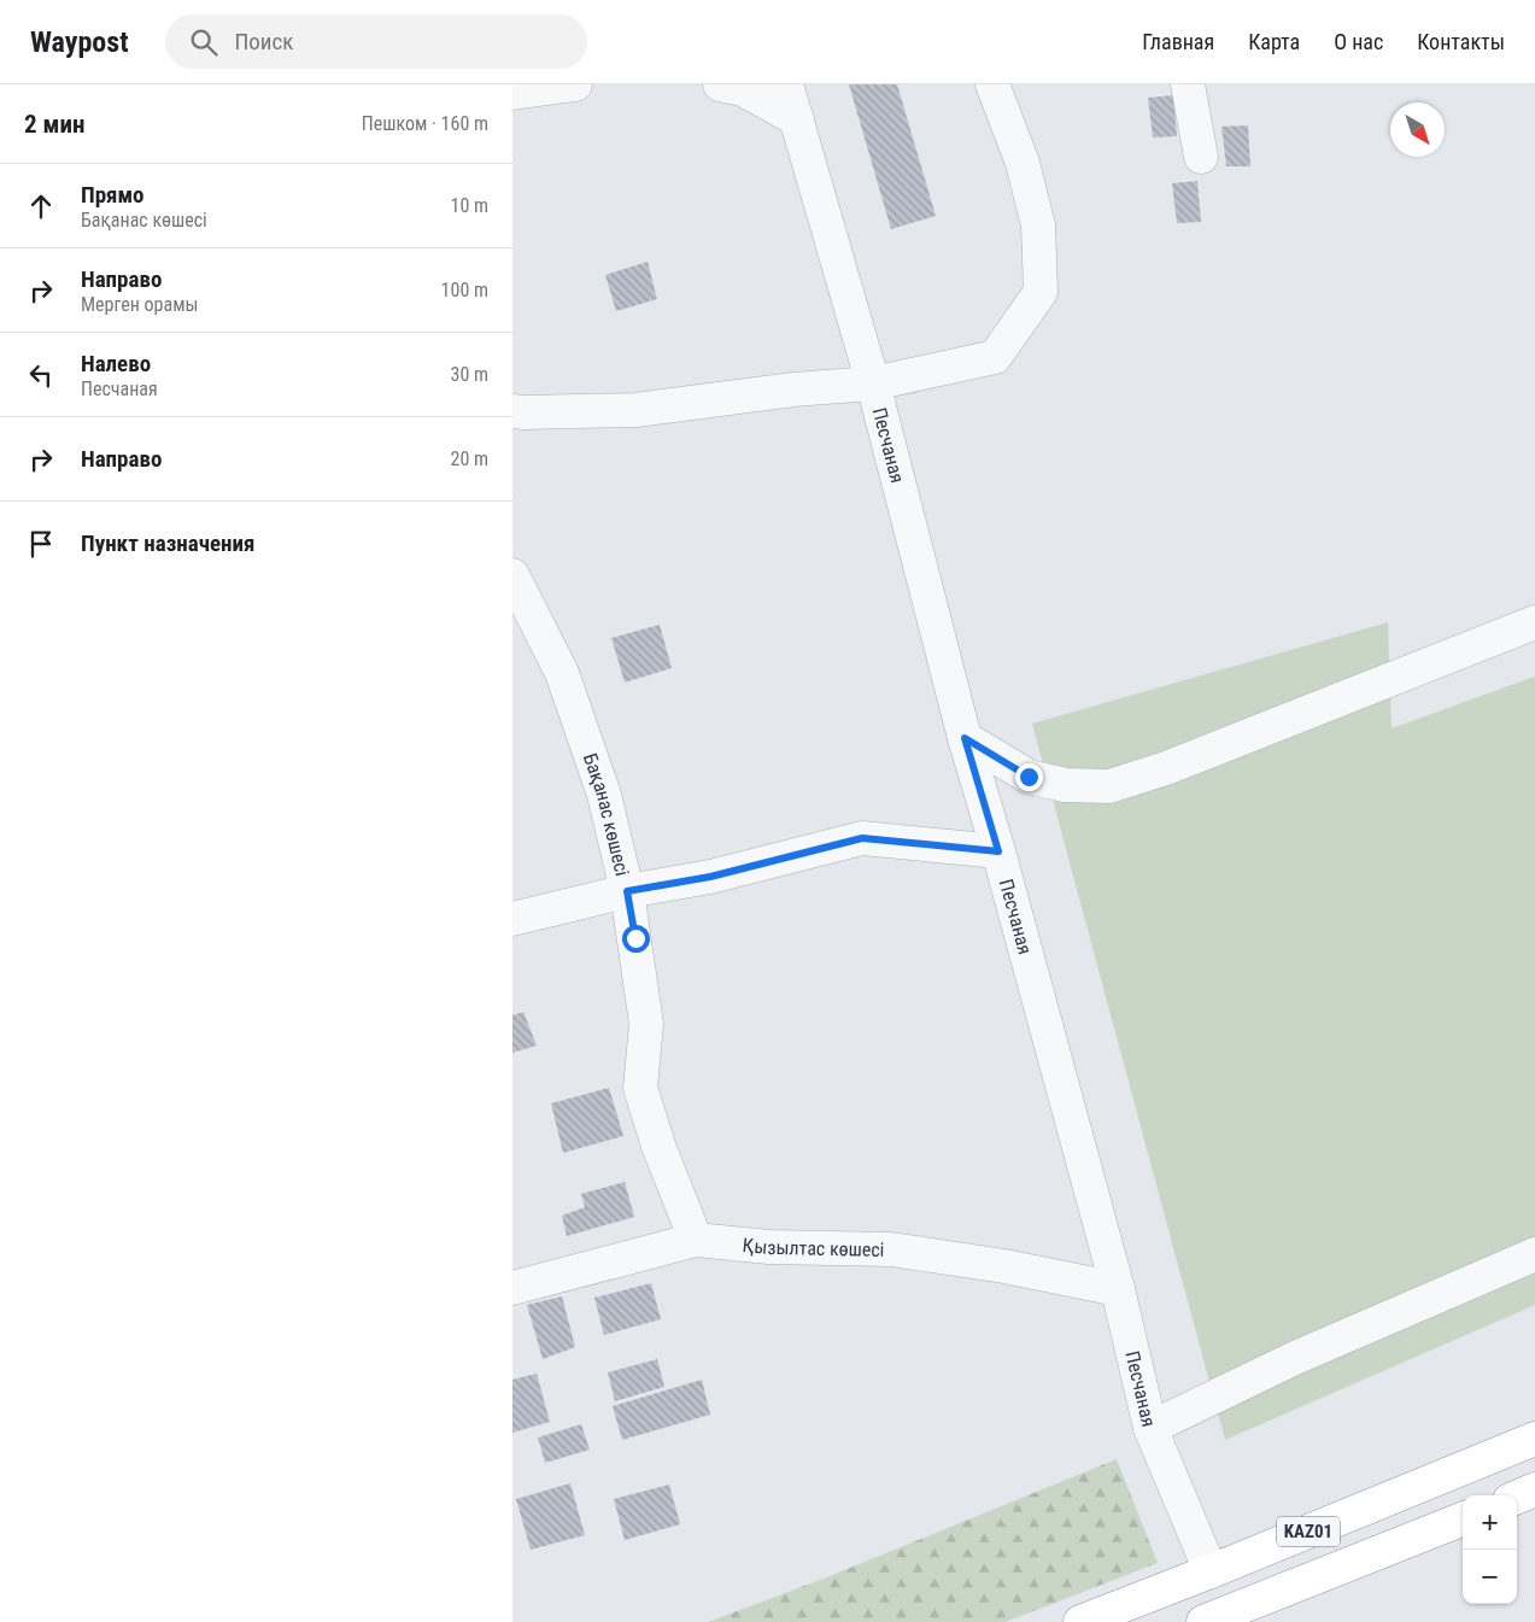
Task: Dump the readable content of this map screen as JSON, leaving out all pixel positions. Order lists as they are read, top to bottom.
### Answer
{
  "streets": {
    "highway": ["KАZ01"],
    "street": ["Песчаная", "Бақанас көшесі", "Қызылтас көшесі"]
  },
  "crossings": [
    ["Песчаная", "Қызылтас көшесі"],
    ["Песчаная", "KАZ01"],
    ["Бақанас көшесі", "Қызылтас көшесі"]
  ],
  "north": "bottom right",
  "page": {
    "header": "Waypost",
    "search": "Поиск",
    "nav": [
      "Главная",
      "Карта",
      "О нас",
      "Контакты"
    ],
    "heading": ["2 мин", "Пешком · 160 m"],
    "list": [
      ["Прямо", "Бақанас көшесі", "10 m"],
      ["Направо", "Мерген орамы", "100 m"],
      ["Налево", "Песчаная", "30 m"],
      ["Направо", "20 m"],
      "Пункт назначения"
    ],
    "map_buttons": ["+", "−"]
  }
}
